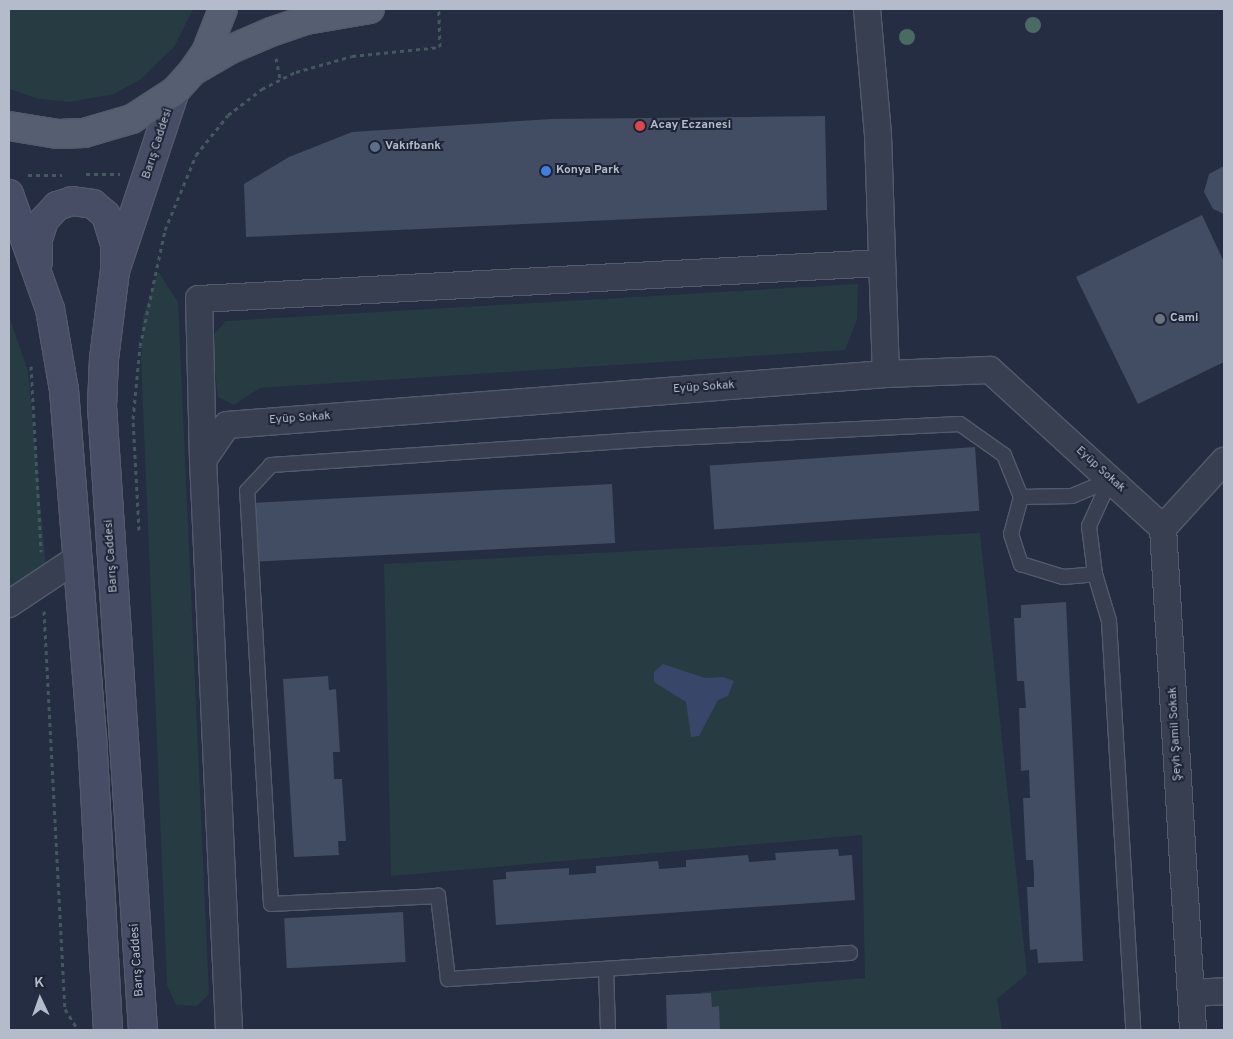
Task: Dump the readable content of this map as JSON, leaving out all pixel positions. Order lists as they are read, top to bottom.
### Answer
{
  "streets": {
    "main road": ["Barış Caddesi"],
    "street": ["Eyüp Sokak", "Şeyh Şamil Sokak"]
  },
  "crossings": [
    ["Eyüp Sokak", "Şeyh Şamil Sokak"]
  ],
  "places": [
    "Acay Eczanesi",
    "Vakıfbank",
    "Konya Park",
    "Cami"
  ],
  "north": "top"
}
